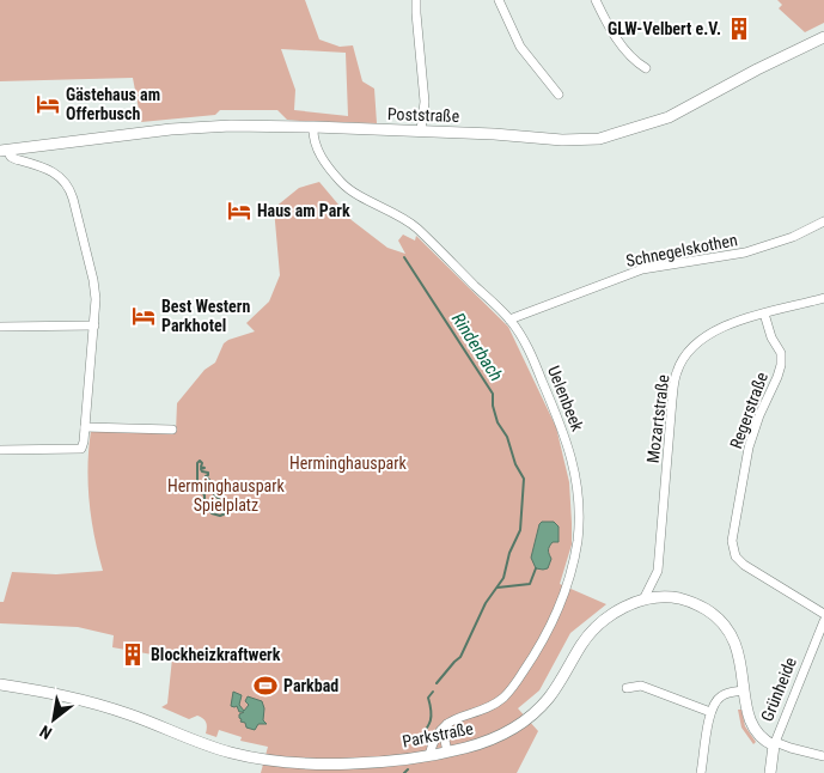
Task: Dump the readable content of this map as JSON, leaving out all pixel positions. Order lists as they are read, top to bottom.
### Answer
{
  "streets": {
    "street": [
      "Poststraße",
      "Schnegelskothen",
      "Uelenbeek",
      "Regerstraße",
      "Mozartstraße",
      "Grünheide",
      "Parkstraße"
    ]
  },
  "crossings": [
    ["Poststraße", "Uelenbeek"],
    ["Schnegelskothen", "Uelenbeek"],
    ["Regerstraße", "Mozartstraße"],
    ["Mozartstraße", "Parkstraße"],
    ["Grünheide", "Parkstraße"]
  ],
  "water": ["Rinderbach"],
  "parks": ["Herminghauspark", "Herminghauspark Spielplatz"],
  "places": {
    "building": ["GLW-Velbert e.V.", "Blockheizkraftwerk"],
    "hotel": ["Gästehaus am Offerbusch", "Haus am Park", "Best Western Parkhotel"],
    "sports": ["Parkbad"]
  },
  "north": "bottom left"
}
